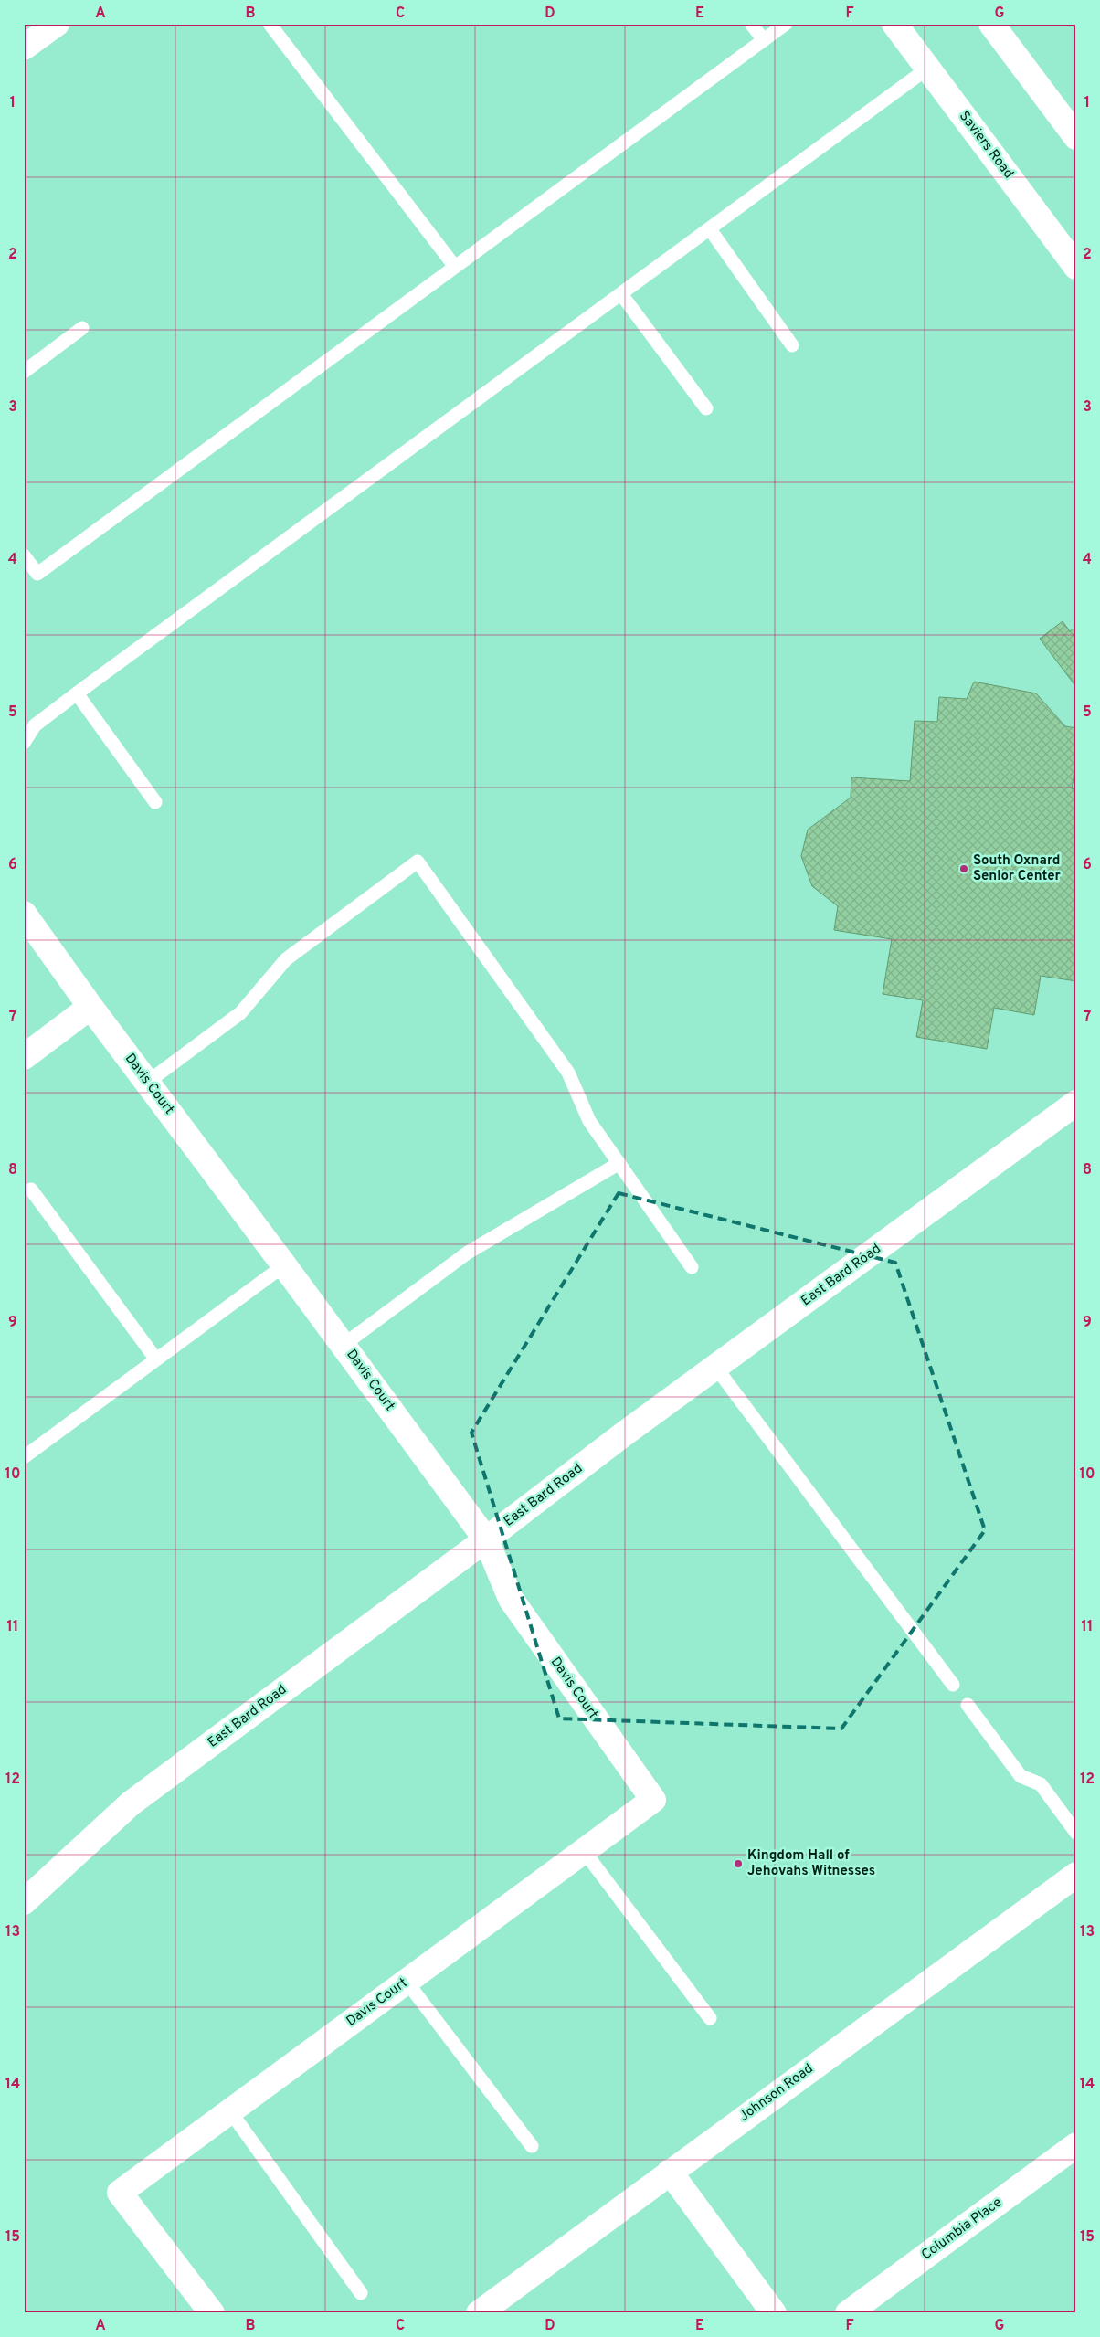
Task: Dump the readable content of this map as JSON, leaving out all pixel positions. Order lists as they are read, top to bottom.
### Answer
{
  "streets": {
    "street": [
      "Saviers Road",
      "Davis Court",
      "East Bard Road",
      "Johnson Road",
      "Columbia Place"
    ]
  },
  "crossings": [
    ["Davis Court", "East Bard Road"]
  ],
  "places": ["South Oxnard Senior Center", "Kingdom Hall of Jehovahs Witnesses"],
  "grid": {
    "columns": [
      "A",
      "B",
      "C",
      "D",
      "E",
      "F",
      "G"
    ],
    "rows": [
      "1",
      "2",
      "3",
      "4",
      "5",
      "6",
      "7",
      "8",
      "9",
      "10",
      "11",
      "12",
      "13",
      "14",
      "15"
    ]
  }
}
